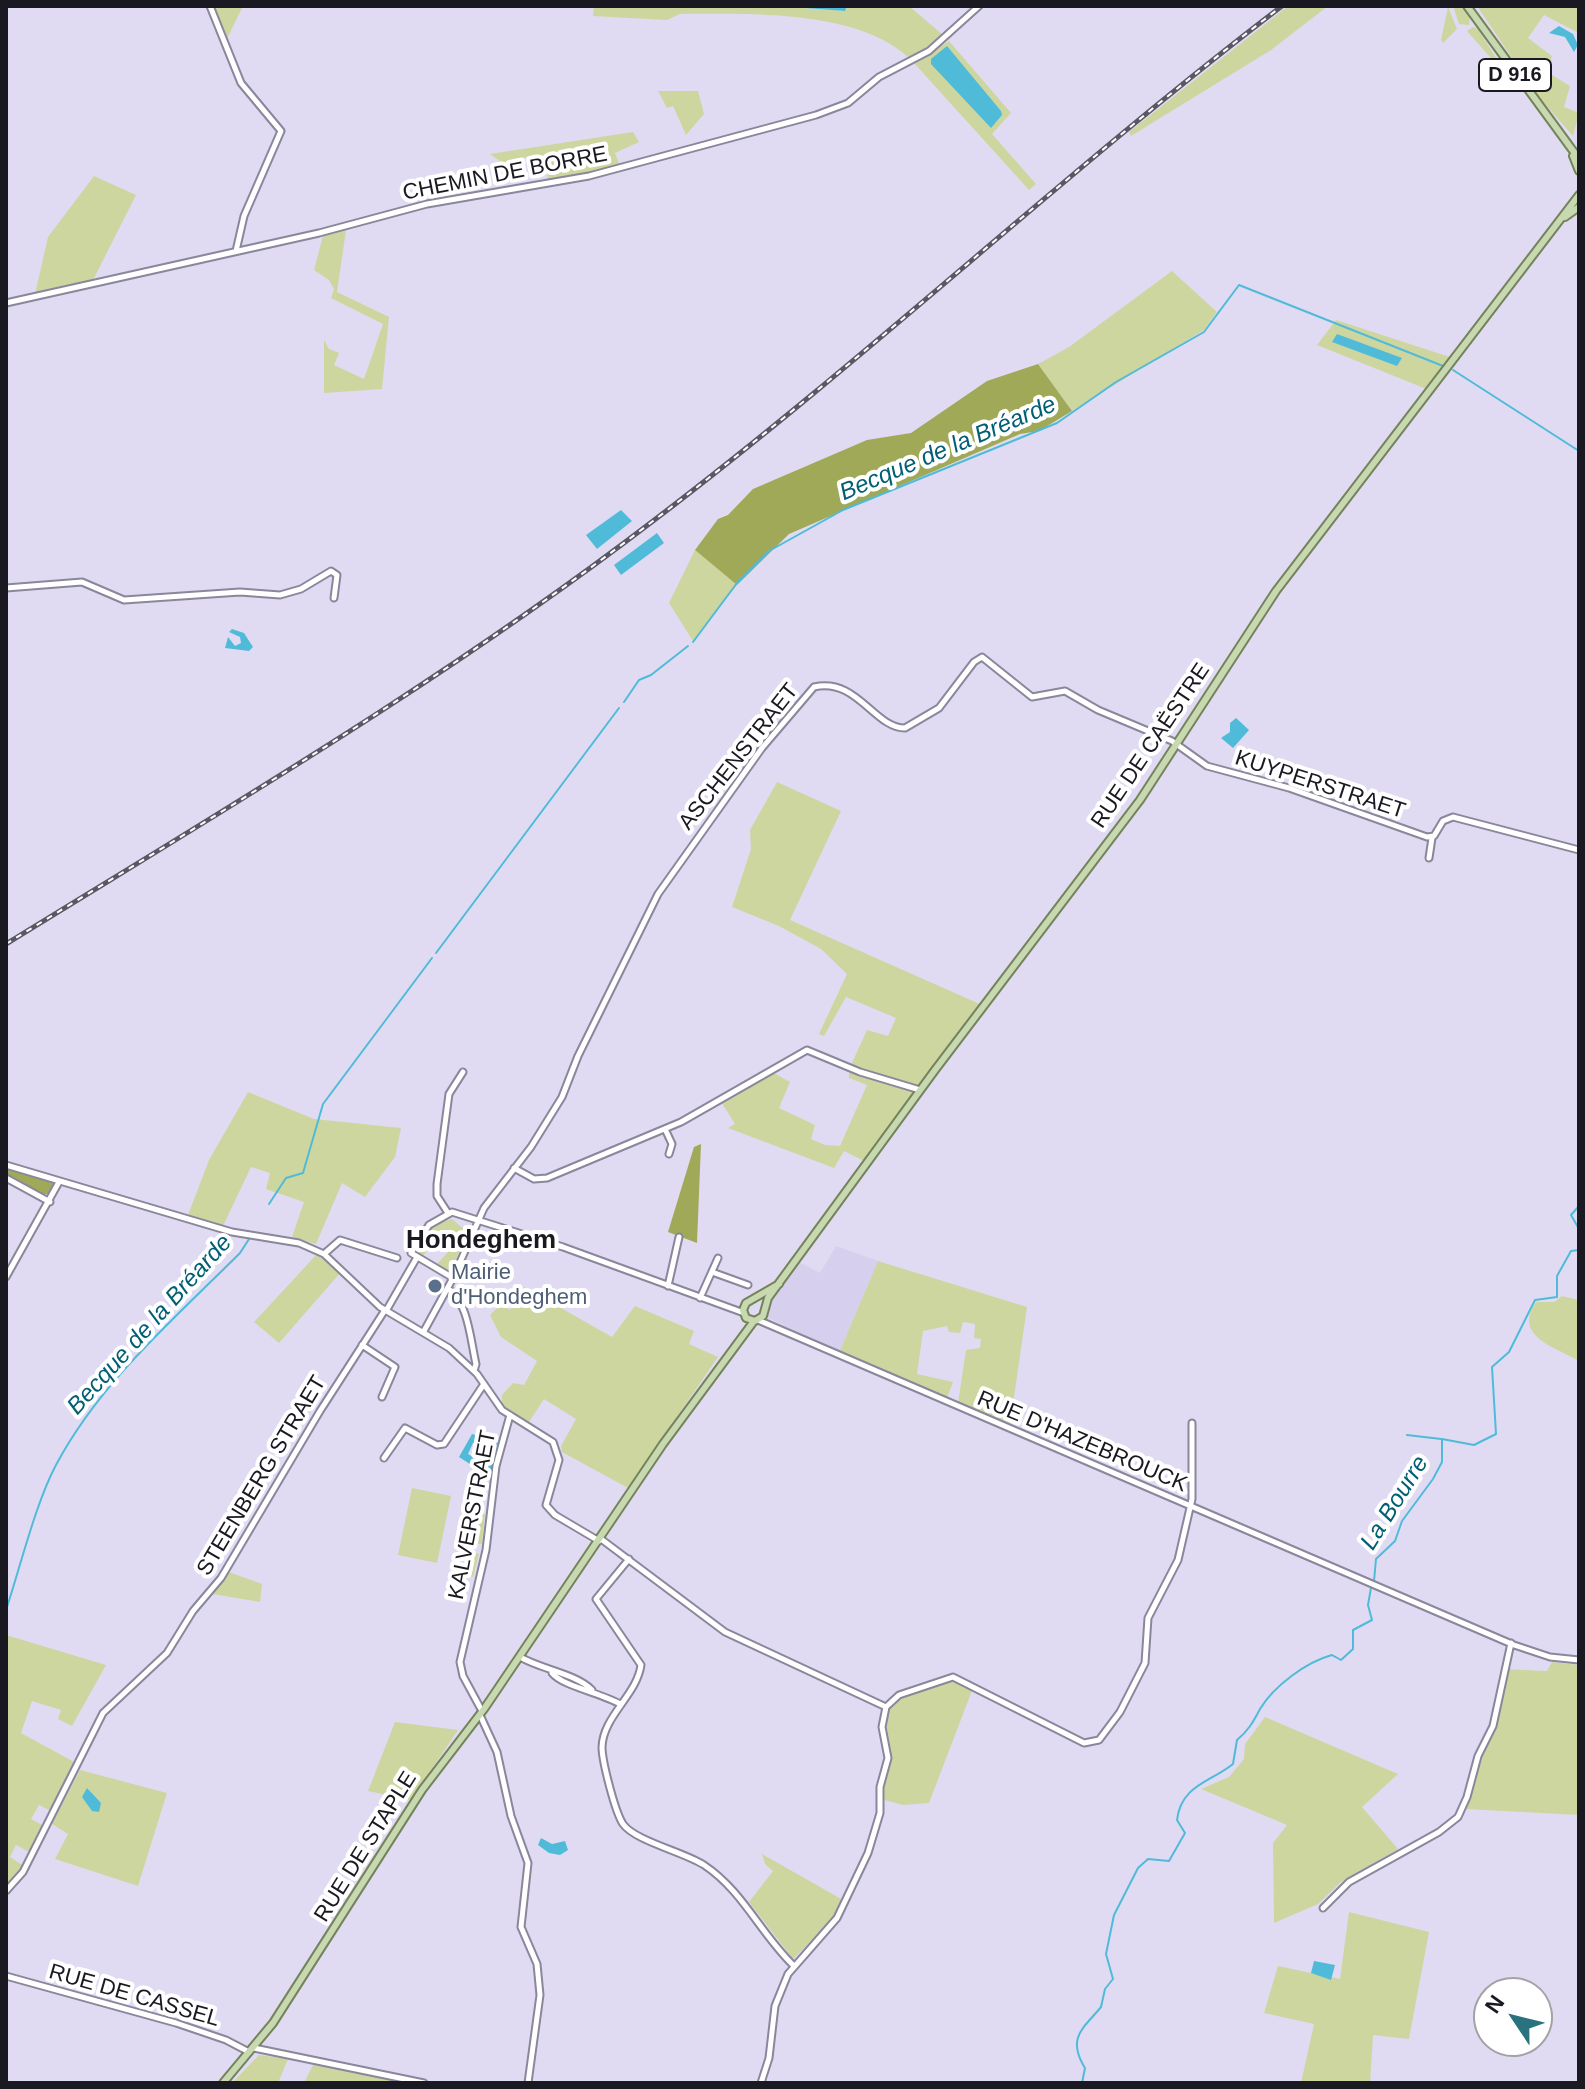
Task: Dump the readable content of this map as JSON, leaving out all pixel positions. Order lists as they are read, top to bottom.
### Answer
{
  "streets": {
    "main road": ["D 916", "RUE DE CAËSTRE", "RUE DE STAPLE"],
    "street": [
      "CHEMIN DE BORRE",
      "ASCHENSTRAET",
      "KUYPERSTRAET",
      "RUE D'HAZEBROUCK",
      "STEENBERG STRAET",
      "KALVERSTRAET",
      "RUE DE CASSEL"
    ]
  },
  "crossings": [
    ["RUE DE CAËSTRE", "ASCHENSTRAET"],
    ["RUE DE CAËSTRE", "KUYPERSTRAET"],
    ["RUE DE CAËSTRE", "RUE DE STAPLE"],
    ["ASCHENSTRAET", "KUYPERSTRAET"],
    ["RUE D'HAZEBROUCK", "RUE DE STAPLE"],
    ["KALVERSTRAET", "RUE DE STAPLE"],
    ["RUE DE STAPLE", "RUE DE CASSEL"]
  ],
  "districts": ["Hondeghem"],
  "water": ["Becque de la Bréarde", "La Bourre"],
  "places": ["Mairie d'Hondeghem"],
  "north": "top left"
}
